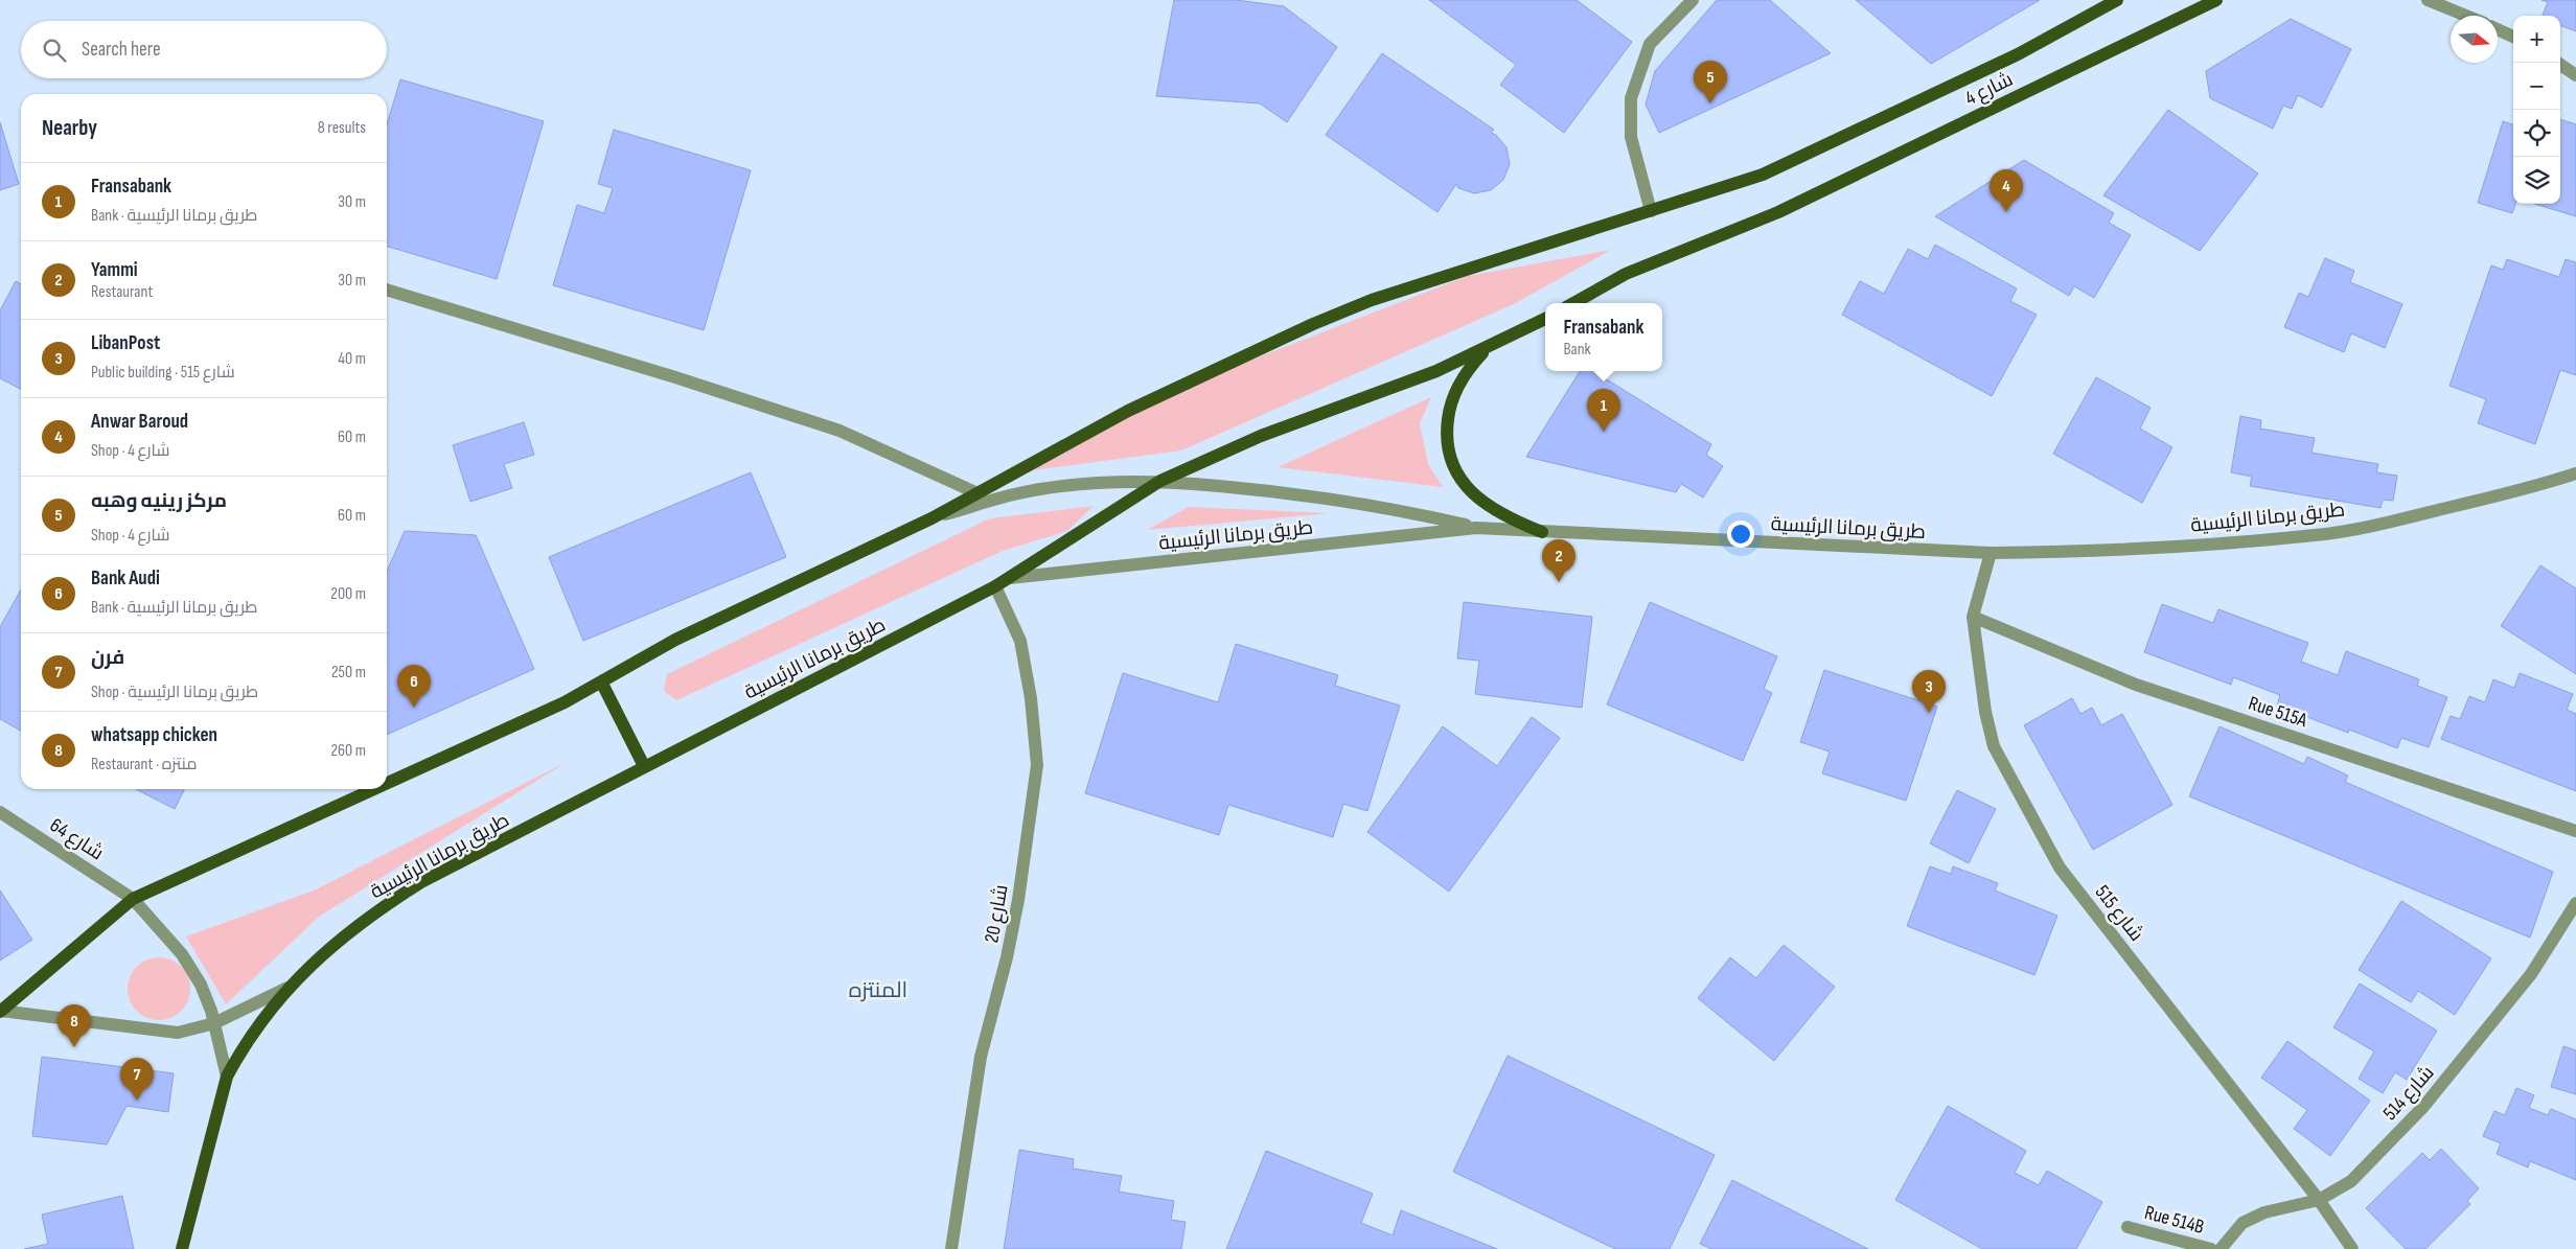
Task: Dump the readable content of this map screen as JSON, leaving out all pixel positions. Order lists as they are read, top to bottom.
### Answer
{
  "streets": {
    "main road": ["شارع 4", "طريق برمانا الرئيسية"],
    "street": [
      "Rue 515A",
      "شارع 64",
      "شارع 515",
      "شارع 20",
      "شارع 514",
      "Rue 514B"
    ]
  },
  "crossings": [
    ["شارع 4", "شارع 64"],
    ["طريق برمانا الرئيسية", "شارع 64"],
    ["طريق برمانا الرئيسية", "شارع 515"],
    ["طريق برمانا الرئيسية", "شارع 20"],
    ["Rue 515A", "شارع 515"],
    ["شارع 515", "شارع 514"]
  ],
  "districts": ["المنتزه"],
  "north": "right",
  "page": {
    "map_buttons": ["+", "−"],
    "search": "Search here",
    "pins": [
      "5",
      "4",
      "1",
      "2",
      "6",
      "3",
      "8",
      "7"
    ],
    "heading": ["Nearby", "8 results"],
    "list": [
      {
        "mark": "1",
        "name": "Fransabank",
        "note": "Bank · طريق برمانا الرئيسية",
        "value": "30 m"
      },
      {
        "mark": "2",
        "name": "Yammi",
        "note": "Restaurant",
        "value": "30 m"
      },
      {
        "mark": "3",
        "name": "LibanPost",
        "note": "Public building · شارع 515",
        "value": "40 m"
      },
      {
        "mark": "4",
        "name": "Anwar Baroud",
        "note": "Shop · شارع 4",
        "value": "60 m"
      },
      {
        "mark": "5",
        "name": "مركز رينيه وهبه",
        "note": "Shop · شارع 4",
        "value": "60 m"
      },
      {
        "mark": "6",
        "name": "Bank Audi",
        "note": "Bank · طريق برمانا الرئيسية",
        "value": "200 m"
      },
      {
        "mark": "7",
        "name": "فرن",
        "note": "Shop · طريق برمانا الرئيسية",
        "value": "250 m"
      },
      {
        "mark": "8",
        "name": "whatsapp chicken",
        "note": "Restaurant · منتزه",
        "value": "260 m"
      }
    ],
    "popup": ["Fransabank", "Bank"]
  }
}
